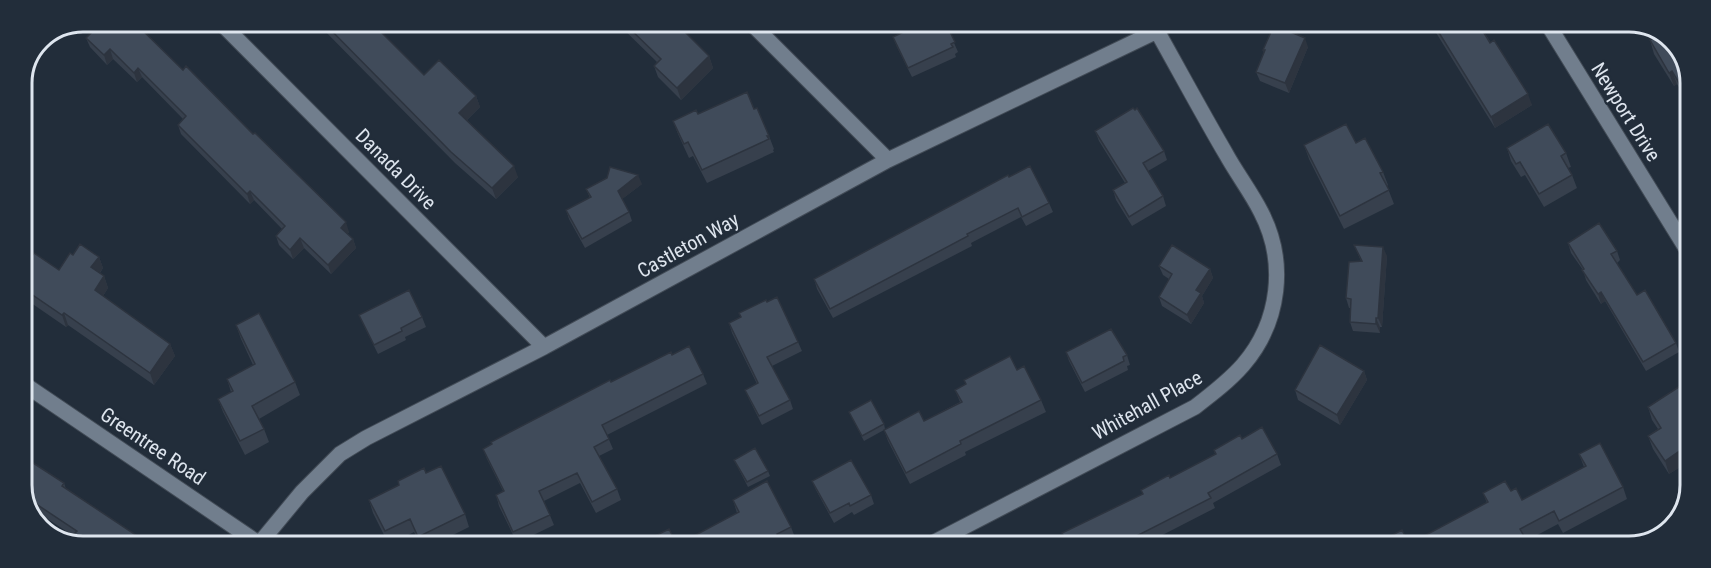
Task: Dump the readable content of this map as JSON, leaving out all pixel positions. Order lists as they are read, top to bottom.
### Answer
{
  "streets": {
    "street": [
      "Newport Drive",
      "Danada Drive",
      "Castleton Way",
      "Whitehall Place",
      "Greentree Road"
    ]
  },
  "crossings": [
    ["Danada Drive", "Castleton Way"]
  ]
}
